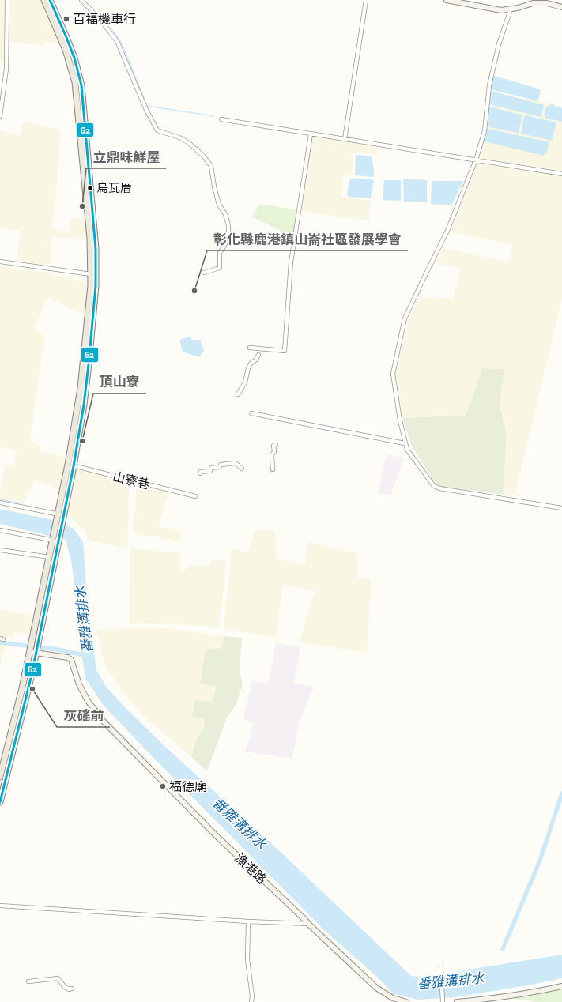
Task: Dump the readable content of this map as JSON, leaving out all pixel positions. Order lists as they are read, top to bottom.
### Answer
{
  "streets": {
    "street": ["山寮巷", "漁港路"]
  },
  "water": ["番雅溝排水"],
  "places": [
    "百福機車行",
    "烏瓦厝",
    "立鼎味鮮屋",
    "彰化縣鹿港鎮山崙社區發展學會",
    "頂山寮",
    "灰磘前",
    "福德廟"
  ],
  "lines": ["transit line 62"]
}
